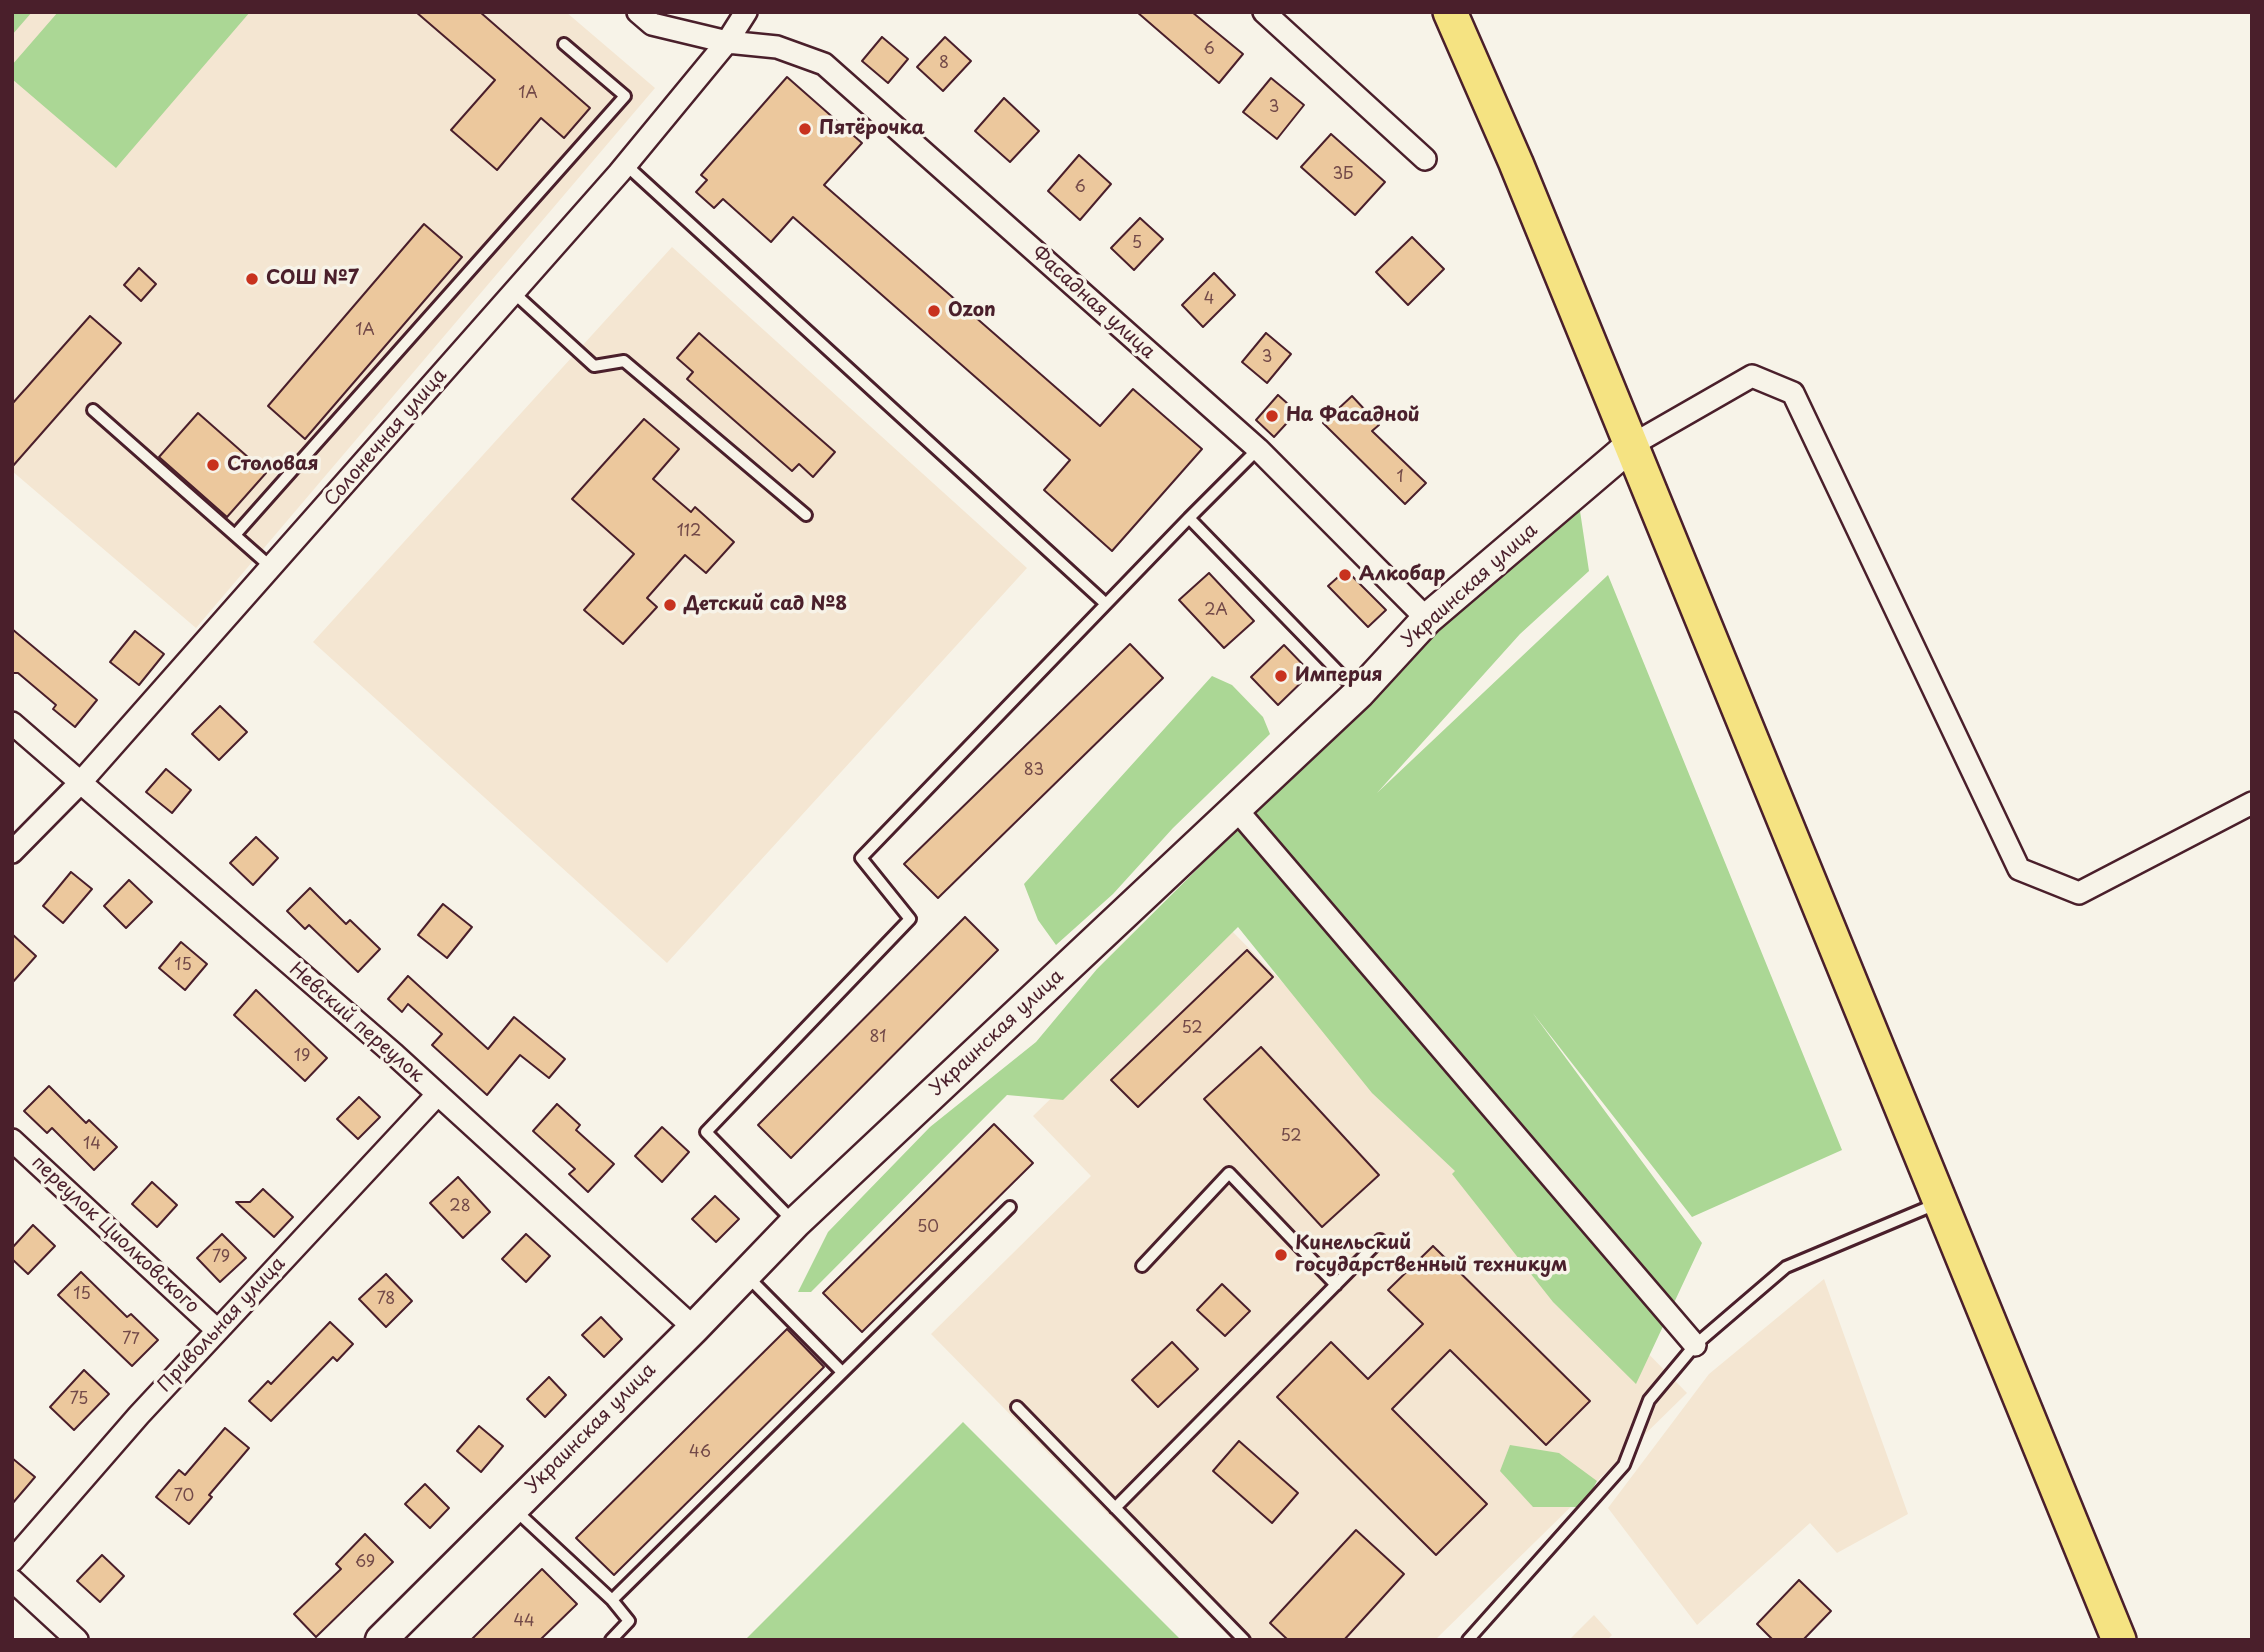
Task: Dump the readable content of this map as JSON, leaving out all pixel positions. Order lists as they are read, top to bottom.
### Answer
{
  "streets": {
    "main road": ["Украинская улица"],
    "street": [
      "Фасадная улица",
      "Солонечная улица",
      "Невский переулок",
      "переулок Циолковского",
      "Привольная улица"
    ]
  },
  "crossings": [
    ["Фасадная улица", "Солонечная улица"],
    ["Фасадная улица", "Украинская улица"],
    ["Солонечная улица", "Невский переулок"],
    ["Украинская улица", "Невский переулок"],
    ["Невский переулок", "Привольная улица"],
    ["переулок Циолковского", "Привольная улица"]
  ],
  "places": [
    "Пятёрочка",
    "СОШ №7",
    "Ozon",
    "На Фасадной",
    "Столовая",
    "Алкобар",
    "Детский сад №8",
    "Империя",
    "Кинельский государственный техникум"
  ],
  "house_numbers": [
    "6",
    "8",
    "1А",
    "3",
    "3Б",
    "6",
    "5",
    "4",
    "1А",
    "3",
    "1",
    "112",
    "2А",
    "83",
    "15",
    "52",
    "81",
    "19",
    "52",
    "14",
    "28",
    "50",
    "79",
    "15",
    "78",
    "77",
    "75",
    "46",
    "70",
    "69",
    "44"
  ]
}
